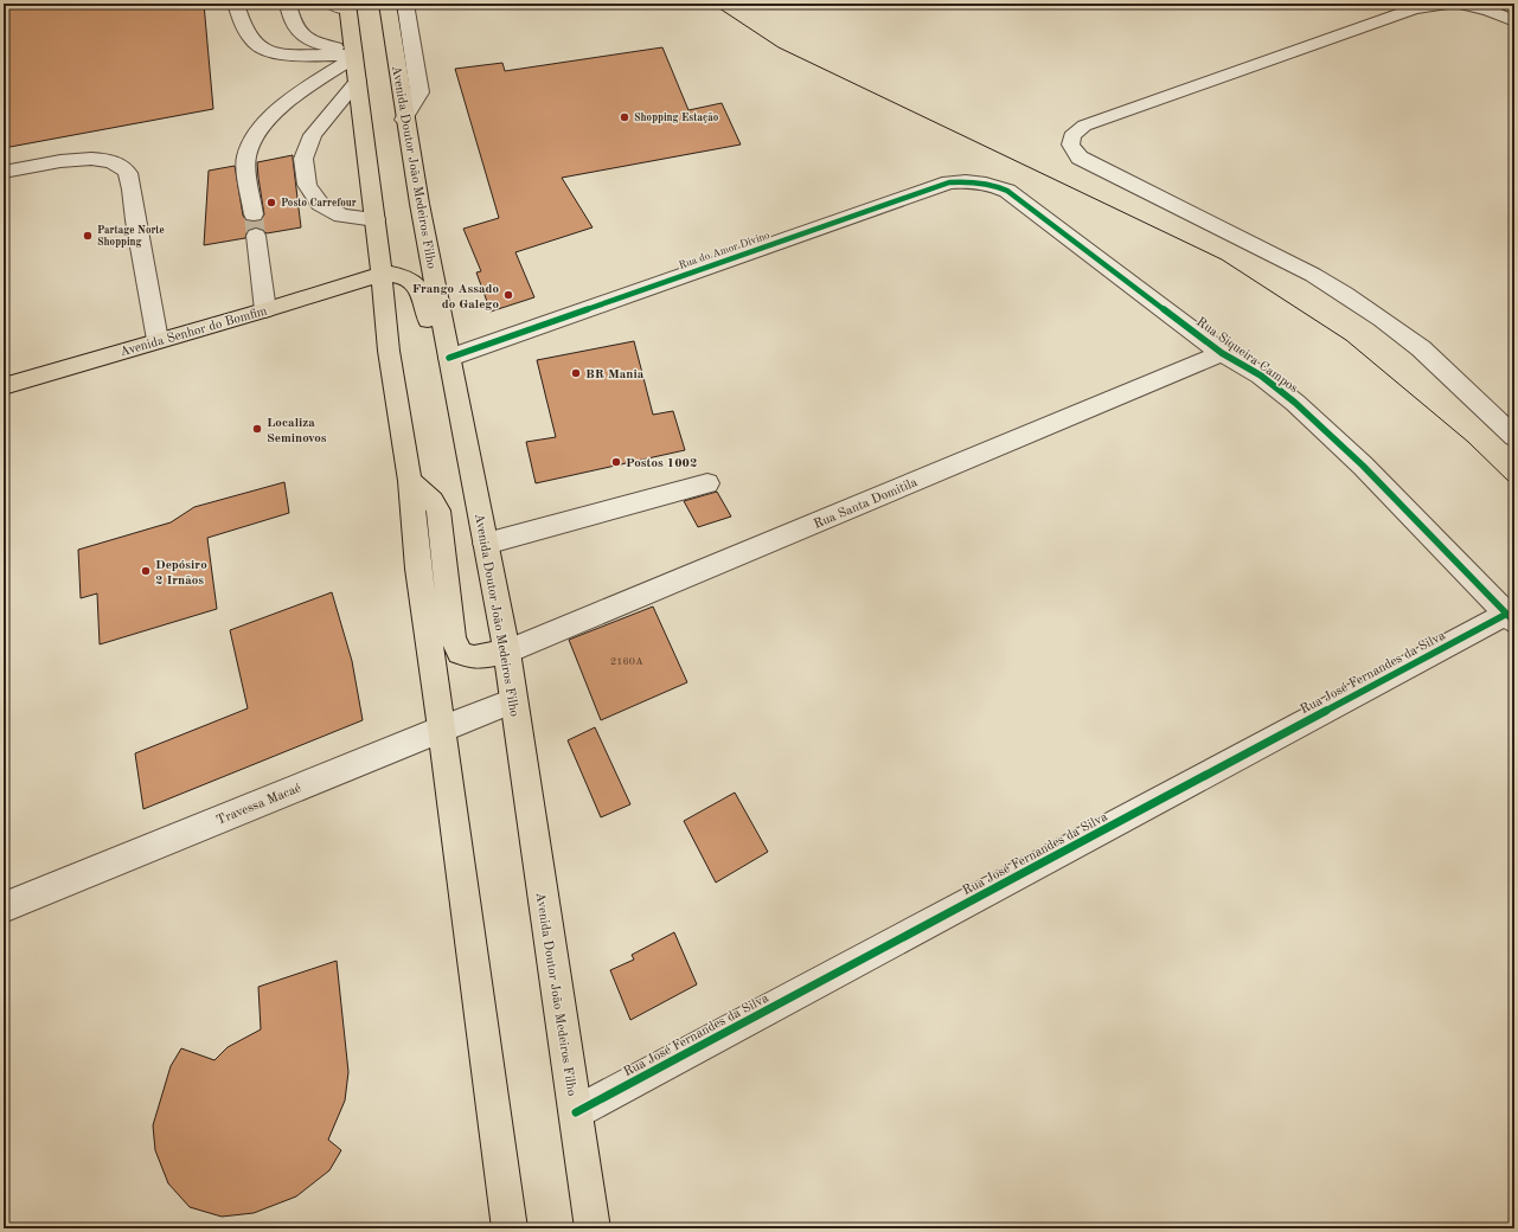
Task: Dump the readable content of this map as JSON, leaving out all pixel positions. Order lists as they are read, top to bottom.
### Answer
{
  "streets": {
    "main road": ["Avenida Doutor João Medeiros Filho", "Avenida Senhor do Bomfim"],
    "street": [
      "Rua do Amor Divino",
      "Rua Siqueira Campos",
      "Rua Santa Domitila",
      "Rua José Fernandes da Silva",
      "Travessa Macaé"
    ]
  },
  "crossings": [
    ["Avenida Doutor João Medeiros Filho", "Rua do Amor Divino"],
    ["Avenida Doutor João Medeiros Filho", "Rua Santa Domitila"],
    ["Avenida Doutor João Medeiros Filho", "Rua José Fernandes da Silva"],
    ["Avenida Doutor João Medeiros Filho", "Travessa Macaé"],
    ["Rua do Amor Divino", "Rua Siqueira Campos"],
    ["Rua Siqueira Campos", "Rua Santa Domitila"],
    ["Rua Siqueira Campos", "Rua José Fernandes da Silva"]
  ],
  "places": [
    "Shopping Estação",
    "Posto Carrefour",
    "Partage Norte Shopping",
    "Frango Assado do Galego",
    "BR Mania",
    "Localiza Seminovos",
    "Postos 1002",
    "Depósiro 2 Irnãos"
  ],
  "house_numbers": ["2160A"]
}
